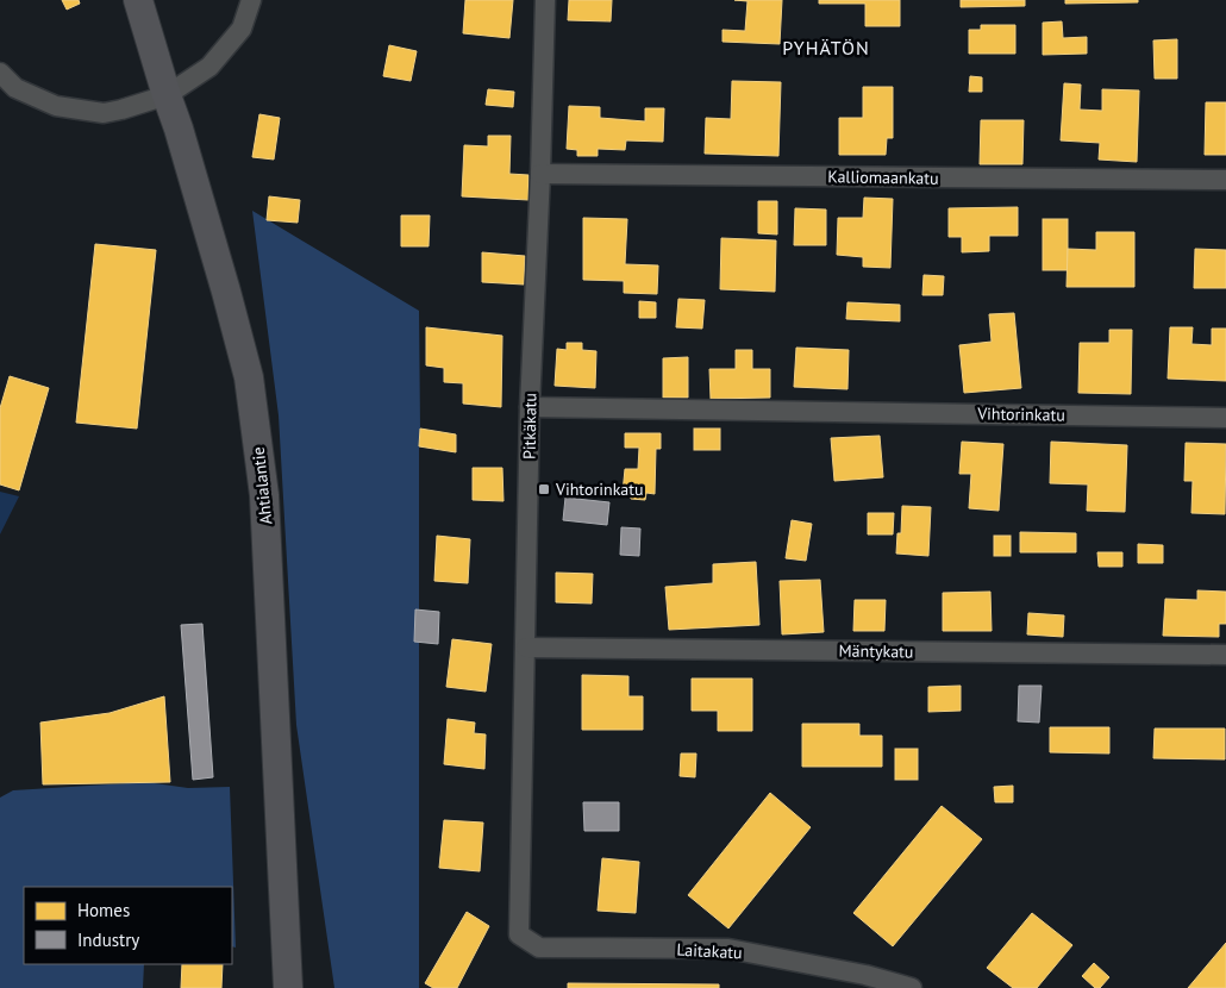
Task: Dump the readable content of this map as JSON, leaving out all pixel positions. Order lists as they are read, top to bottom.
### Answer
{
  "streets": {
    "main road": ["Ahtialantie"],
    "street": [
      "Kalliomaankatu",
      "Vihtorinkatu",
      "Pitkäkatu",
      "Mäntykatu",
      "Laitakatu"
    ]
  },
  "crossings": [
    ["Kalliomaankatu", "Pitkäkatu"],
    ["Vihtorinkatu", "Pitkäkatu"],
    ["Pitkäkatu", "Mäntykatu"],
    ["Pitkäkatu", "Laitakatu"]
  ],
  "districts": ["PYHÄTÖN"],
  "places": {
    "transit": ["Vihtorinkatu"]
  },
  "legend": ["Homes", "Industry"]
}
